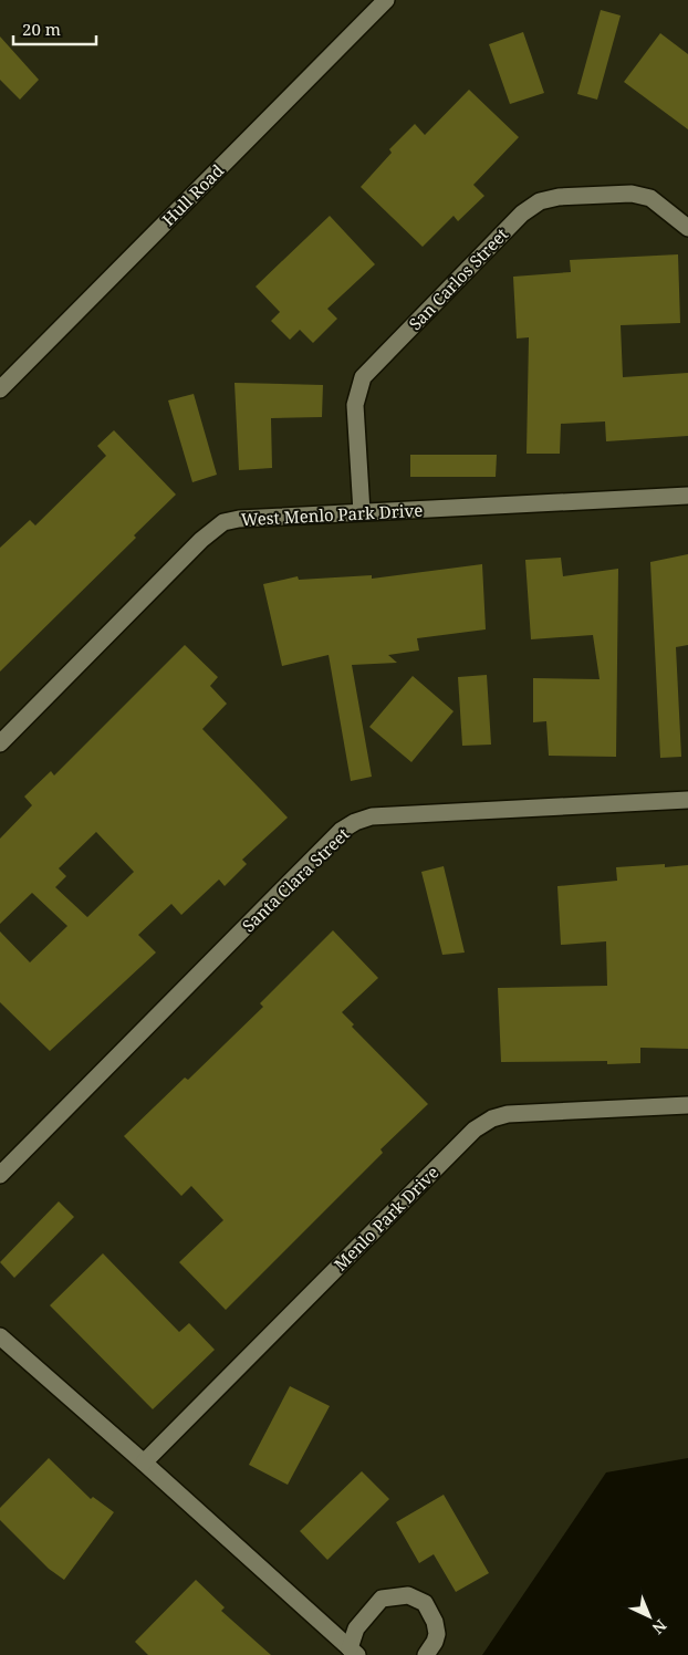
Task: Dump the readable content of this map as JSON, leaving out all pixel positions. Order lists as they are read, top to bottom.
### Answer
{
  "streets": {
    "street": [
      "Hull Road",
      "San Carlos Street",
      "West Menlo Park Drive",
      "Santa Clara Street",
      "Menlo Park Drive"
    ]
  },
  "crossings": [
    ["San Carlos Street", "West Menlo Park Drive"]
  ],
  "scale_bar": "20 m",
  "north": "bottom right"
}
